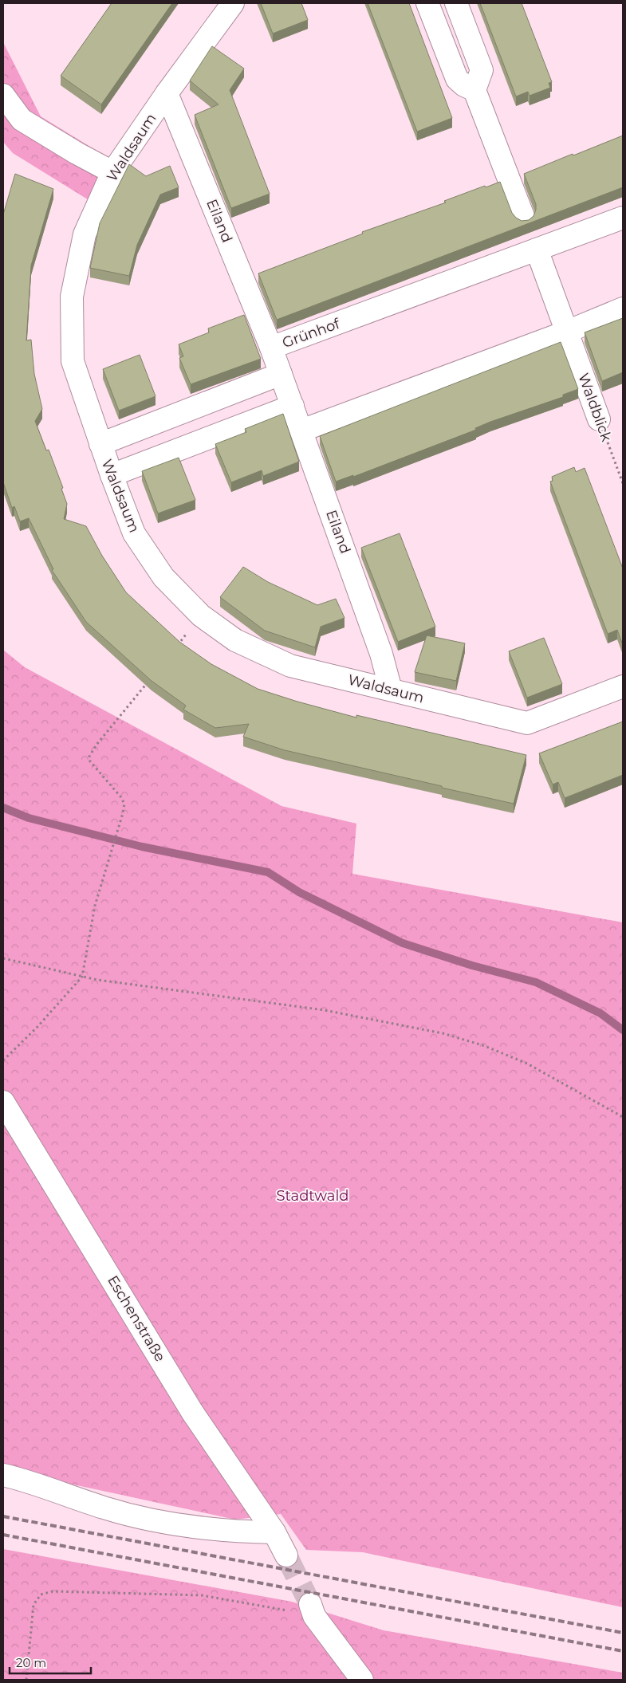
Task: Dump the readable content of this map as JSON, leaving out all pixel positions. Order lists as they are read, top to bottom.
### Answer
{
  "streets": {
    "street": [
      "Waldsaum",
      "Eiland",
      "Grünhof",
      "Waldblick",
      "Eschenstraße"
    ]
  },
  "crossings": [
    ["Waldsaum", "Eiland"],
    ["Eiland", "Grünhof"]
  ],
  "parks": ["Stadtwald"],
  "scale_bar": "20 m"
}
